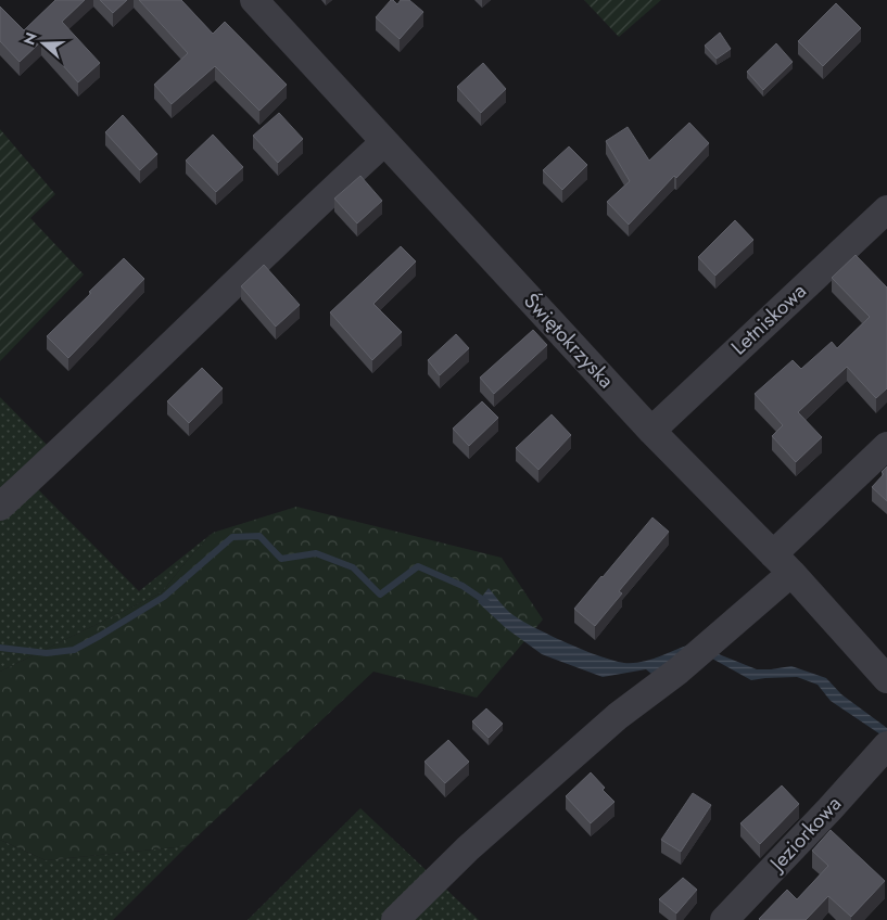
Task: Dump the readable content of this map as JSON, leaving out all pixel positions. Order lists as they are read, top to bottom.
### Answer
{
  "streets": {
    "street": ["Letniskowa", "Świętokrzyska", "Jeziorkowa"]
  },
  "crossings": [
    ["Letniskowa", "Świętokrzyska"]
  ],
  "north": "left"
}
